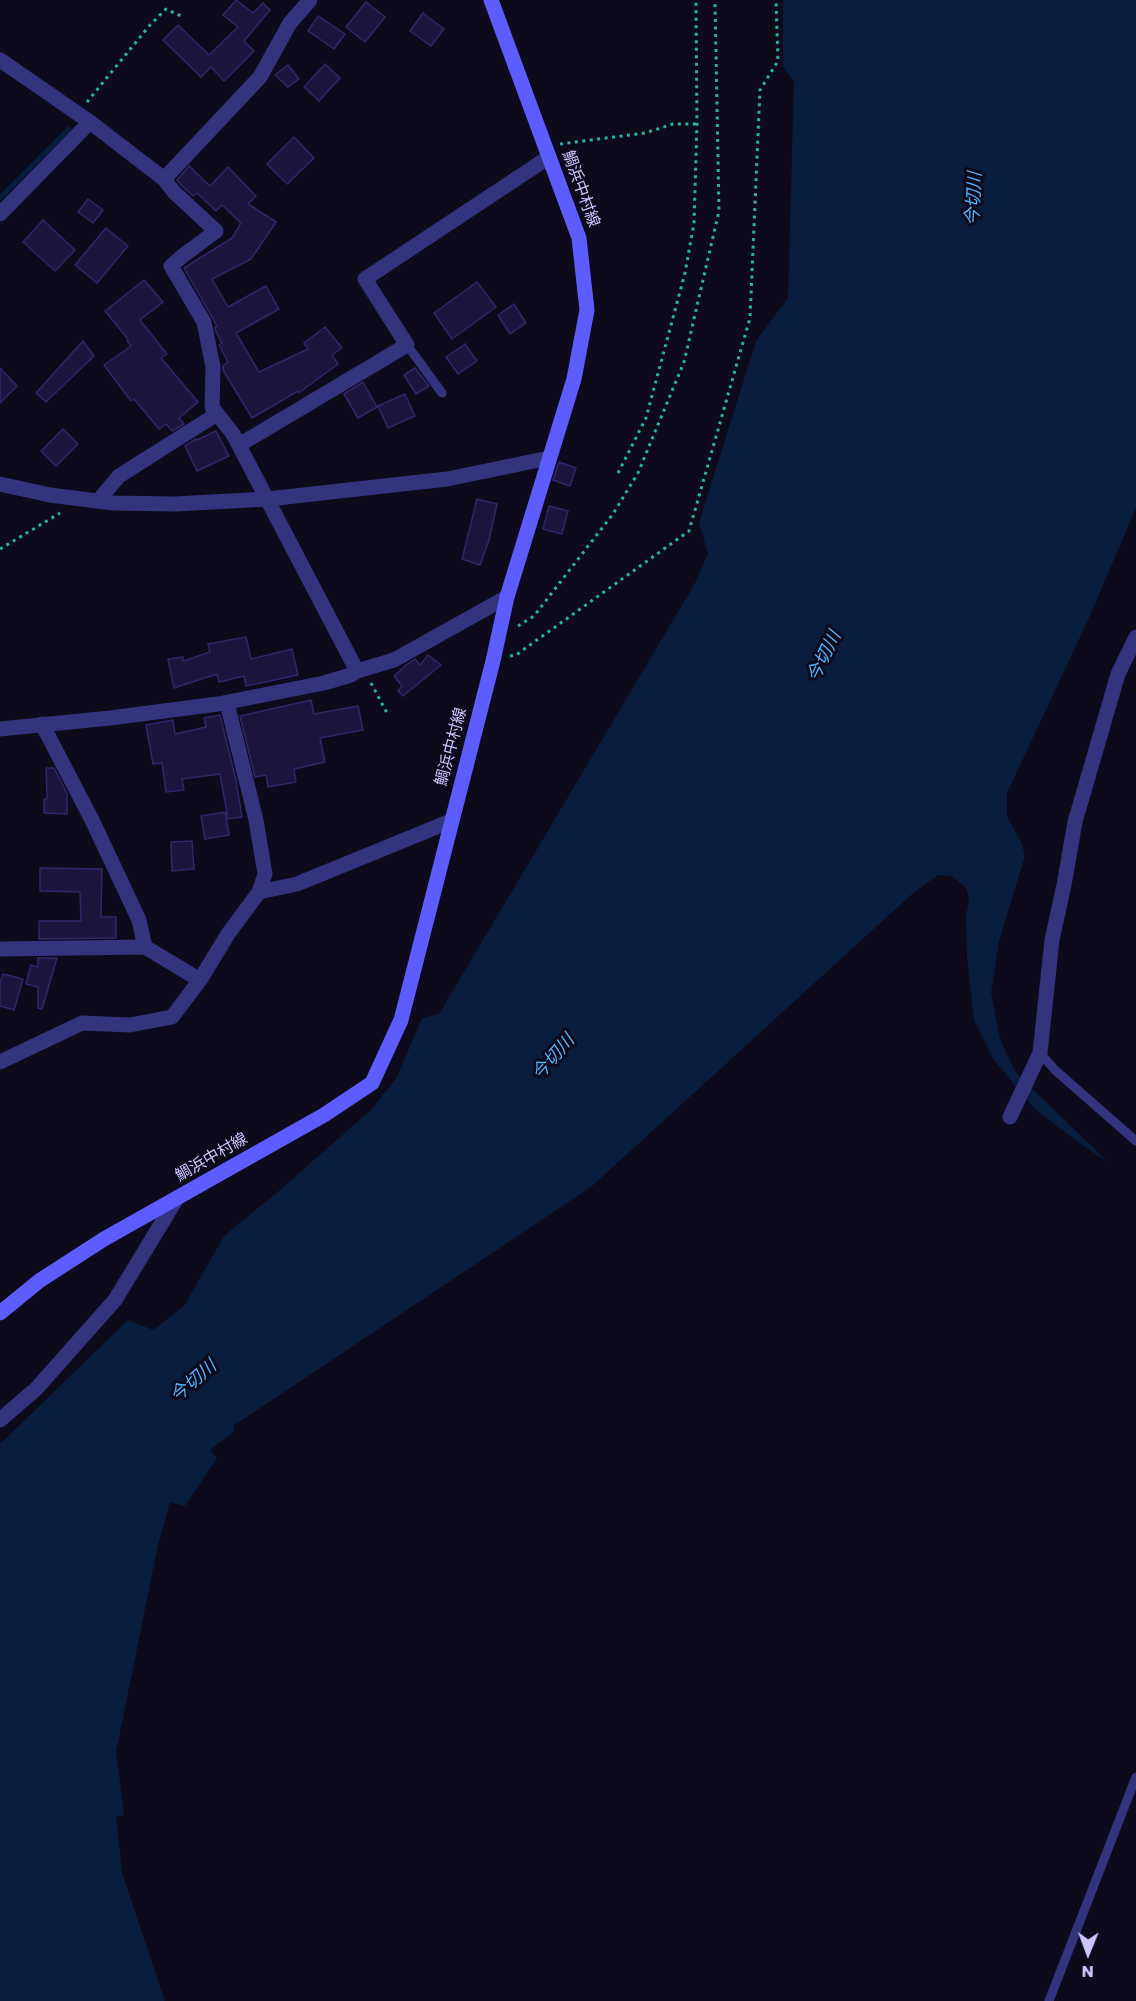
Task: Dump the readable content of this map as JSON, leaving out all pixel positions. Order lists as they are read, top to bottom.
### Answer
{
  "streets": {
    "main road": ["鯛浜中村線"]
  },
  "water": ["今切川"],
  "north": "bottom"
}
